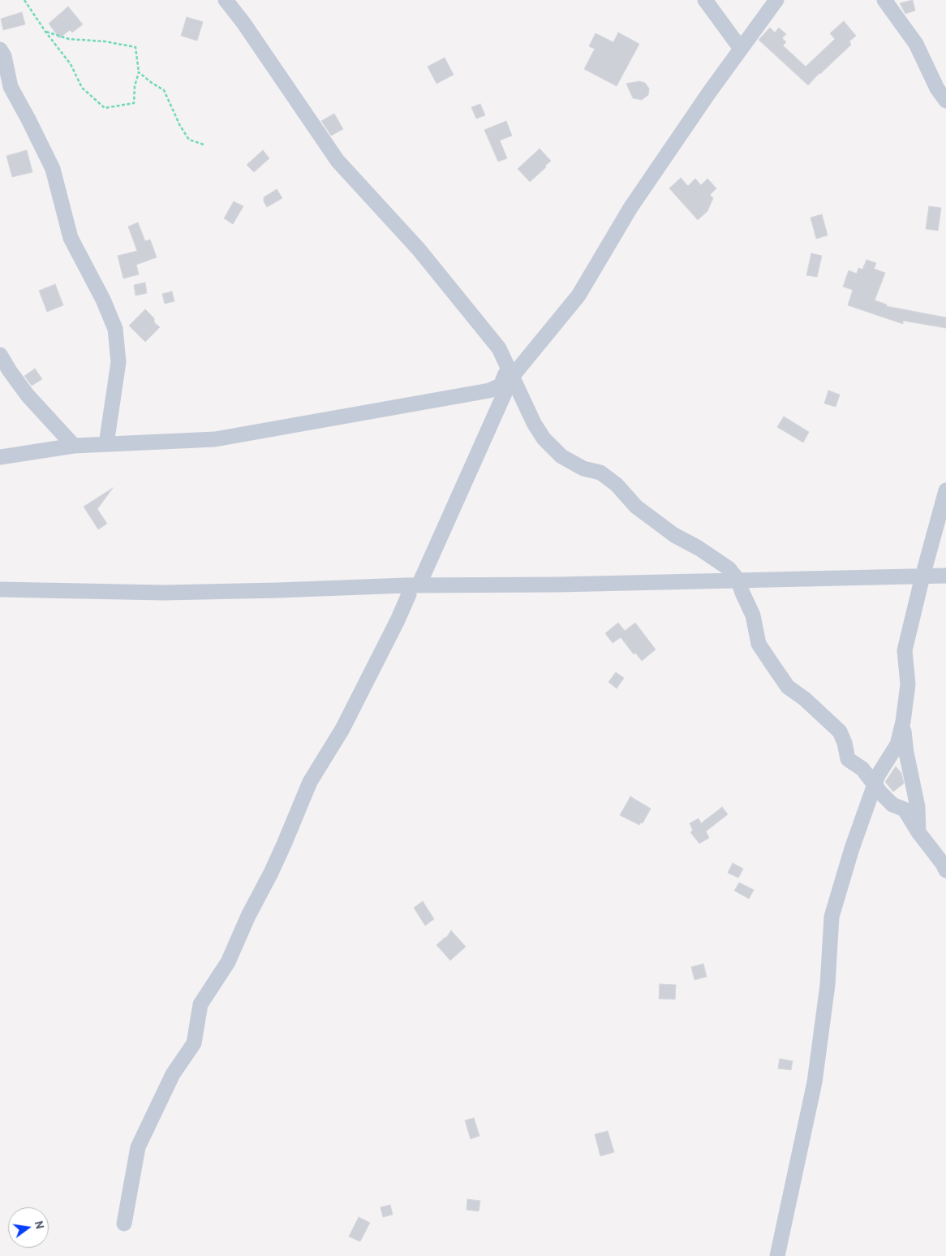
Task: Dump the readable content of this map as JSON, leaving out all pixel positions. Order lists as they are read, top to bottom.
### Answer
{
  "north": "right"
}
